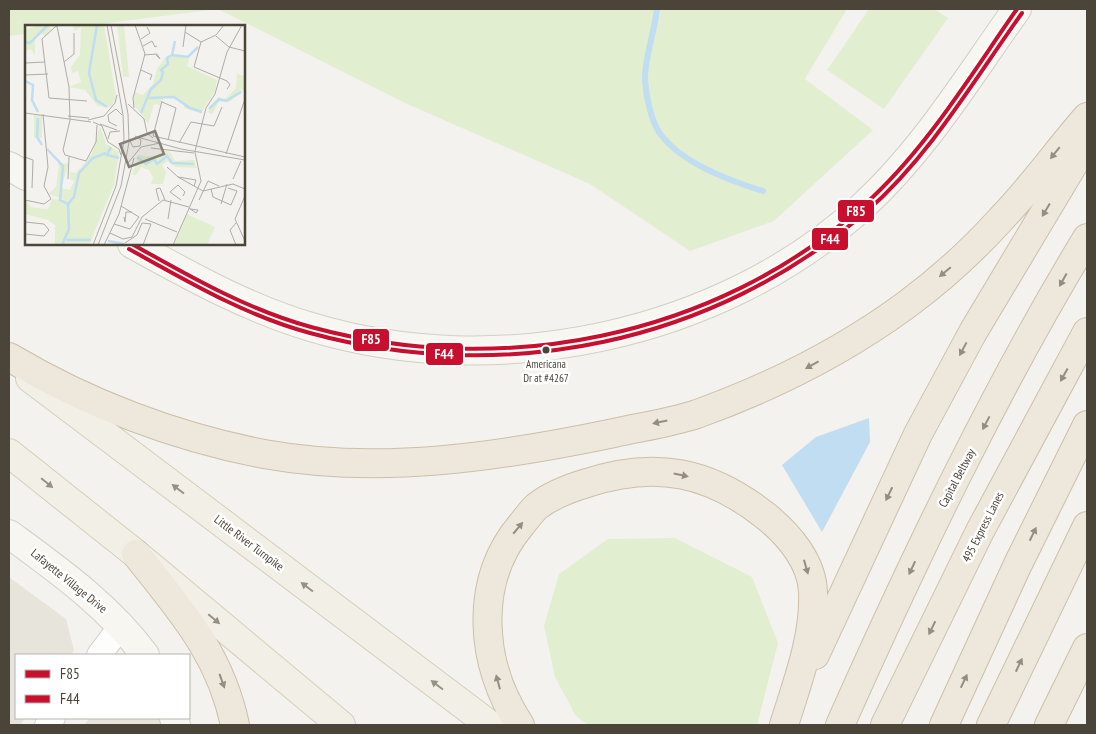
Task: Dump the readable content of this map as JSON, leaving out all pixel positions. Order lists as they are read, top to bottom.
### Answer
{
  "streets": {
    "highway": ["Capital Beltway", "495 Express Lanes"],
    "main road": ["Little River Turnpike"],
    "street": ["Lafayette Village Drive"]
  },
  "places": ["Americana Dr at #4267"],
  "lines": ["transit line F85", "transit line F44"],
  "legend": ["F85", "F44"]
}
